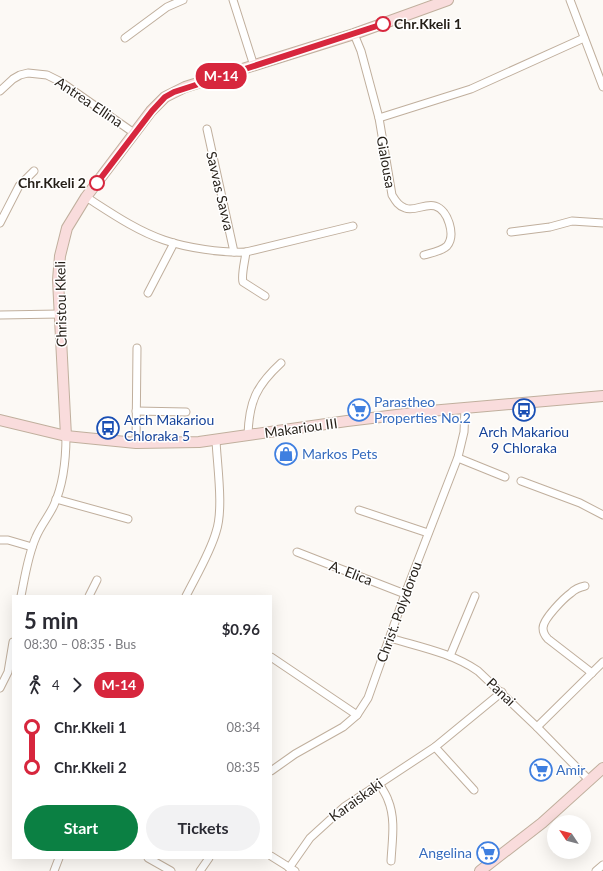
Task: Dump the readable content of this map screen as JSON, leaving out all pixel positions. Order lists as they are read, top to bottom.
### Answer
{
  "streets": {
    "main road": ["Christou Kkeli", "Makariou III"],
    "street": [
      "Antrea Ellina",
      "Gialousa",
      "Savvas Savva",
      "A. Elica",
      "Christ. Polydorou",
      "Panai",
      "Karaiskaki"
    ]
  },
  "crossings": [
    ["Antrea Ellina", "Christou Kkeli"],
    ["Gialousa", "Christou Kkeli"],
    ["Christou Kkeli", "Makariou III"],
    ["Makariou III", "Christ. Polydorou"],
    ["A. Elica", "Christ. Polydorou"],
    ["Christ. Polydorou", "Panai"],
    ["Panai", "Karaiskaki"]
  ],
  "places": {
    "other": ["Chr.Kkeli 1", "Chr.Kkeli 2"],
    "supermarket": ["Parastheo Properties No.2", "Amir", "Angelina"],
    "bus stop": ["Arch Makariou 9 Chloraka", "Arch Makariou Chloraka 5"],
    "shop": ["Markos Pets"]
  },
  "lines": ["bus line M-14"],
  "north": "top left",
  "page": {
    "on_map": "M-14",
    "heading": ["5 min", "08:30 – 08:35 · Bus", "$0.96"],
    "legs": ["4", "M-14"],
    "list": [
      {
        "name": "Chr.Kkeli 1",
        "value": "08:34"
      },
      {
        "name": "Chr.Kkeli 2",
        "value": "08:35"
      }
    ],
    "buttons": ["Start", "Tickets"]
  }
}
